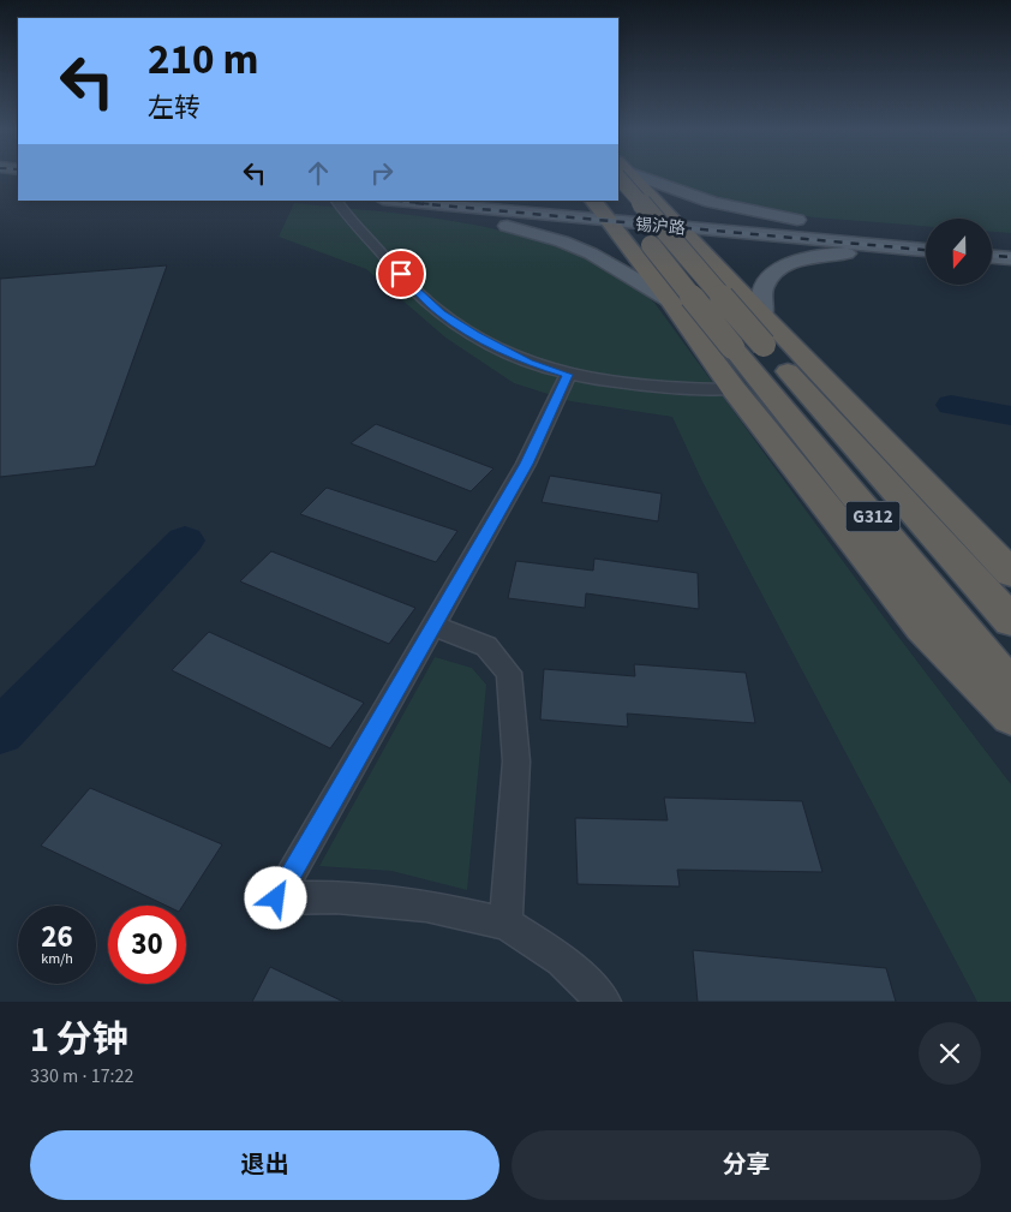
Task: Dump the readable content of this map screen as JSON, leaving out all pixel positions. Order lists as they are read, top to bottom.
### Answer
{
  "streets": {
    "highway": ["G312"],
    "main road": ["锡沪路"]
  },
  "crossings": [
    ["锡沪路", "G312"]
  ],
  "north": "bottom",
  "page": {
    "turn": ["210 m", "左转"],
    "speed": "26 km/h",
    "limit": "30",
    "heading": ["1 分钟", "330 m · 17:22"],
    "buttons": ["退出", "分享"]
  }
}
